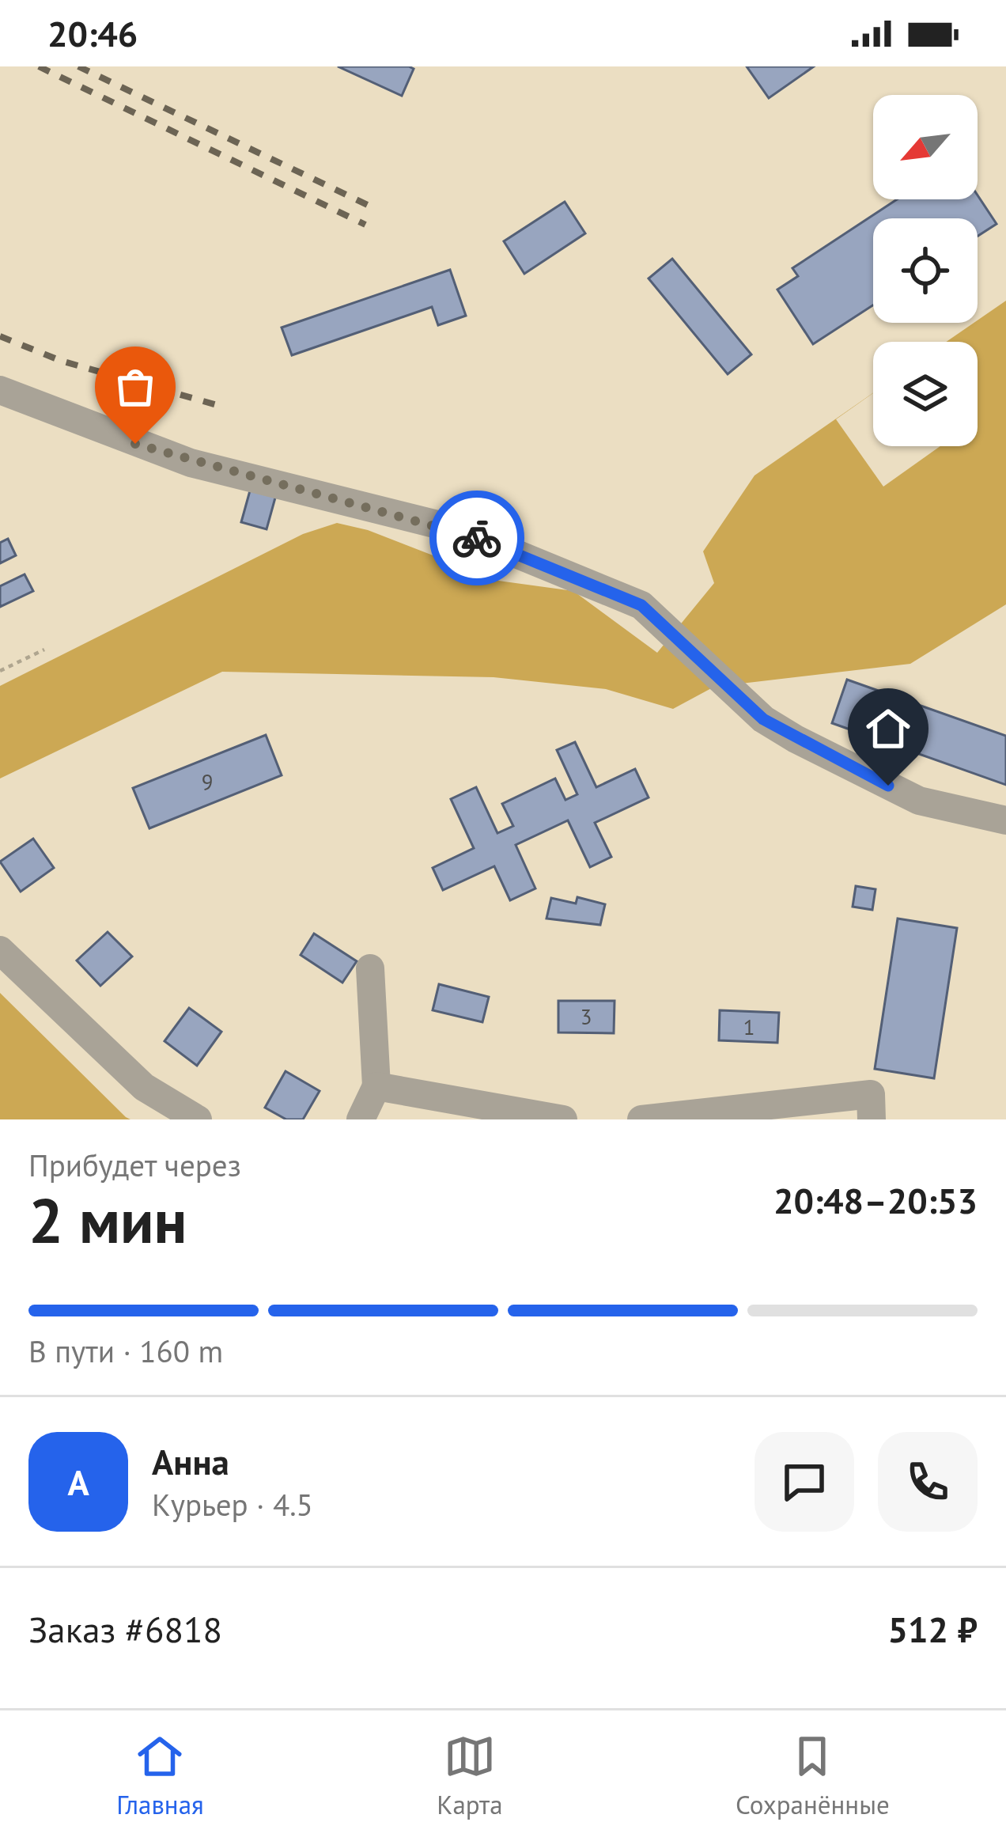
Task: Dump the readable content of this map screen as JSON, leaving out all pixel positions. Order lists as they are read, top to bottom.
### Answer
{
  "house_numbers": ["9", "3", "1"],
  "north": "bottom left",
  "page": {
    "status": "20:46",
    "heading": ["2 мин", "Прибудет через", "20:48–20:53"],
    "panel": [
      "Анна",
      "Курьер · 4.5",
      "Заказ #6818",
      "512 ₽"
    ],
    "bar": "В пути · 160 m",
    "round": "А",
    "tabs": ["Главная", "Карта", "Сохранённые"]
  }
}
